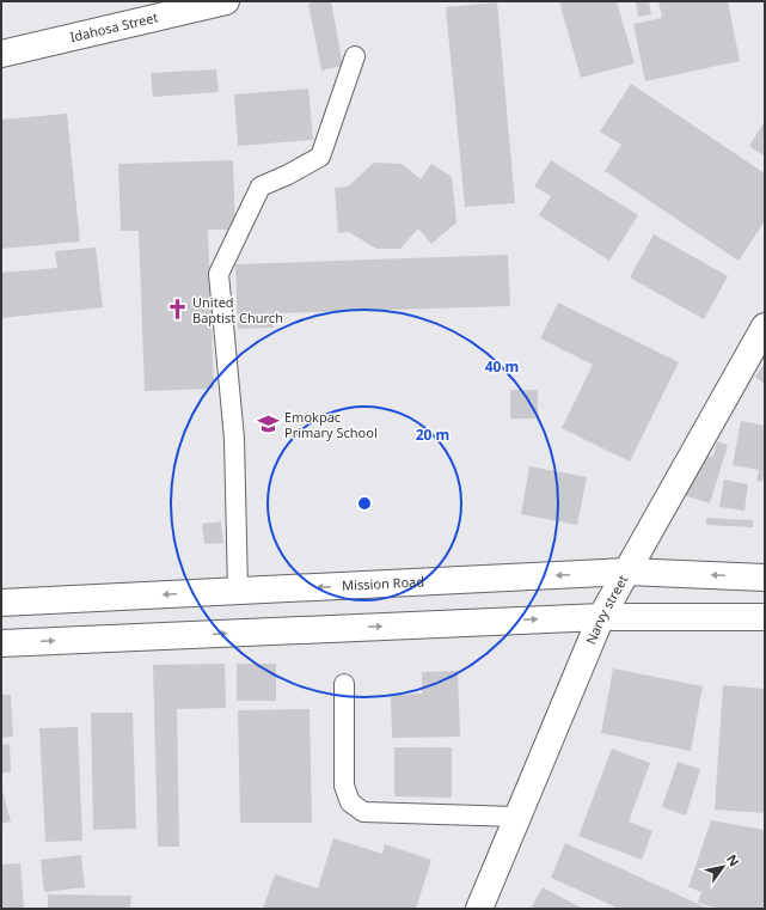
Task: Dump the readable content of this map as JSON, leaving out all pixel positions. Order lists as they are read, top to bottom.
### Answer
{
  "streets": {
    "street": ["Idahosa Street", "Mission Road", "Narvy street"]
  },
  "crossings": [
    ["Mission Road", "Narvy street"]
  ],
  "places": {
    "church": ["United Baptist Church"],
    "school or university": ["Emokpac Primary School"]
  },
  "north": "top right",
  "rings": ["40 m", "20 m"]
}
